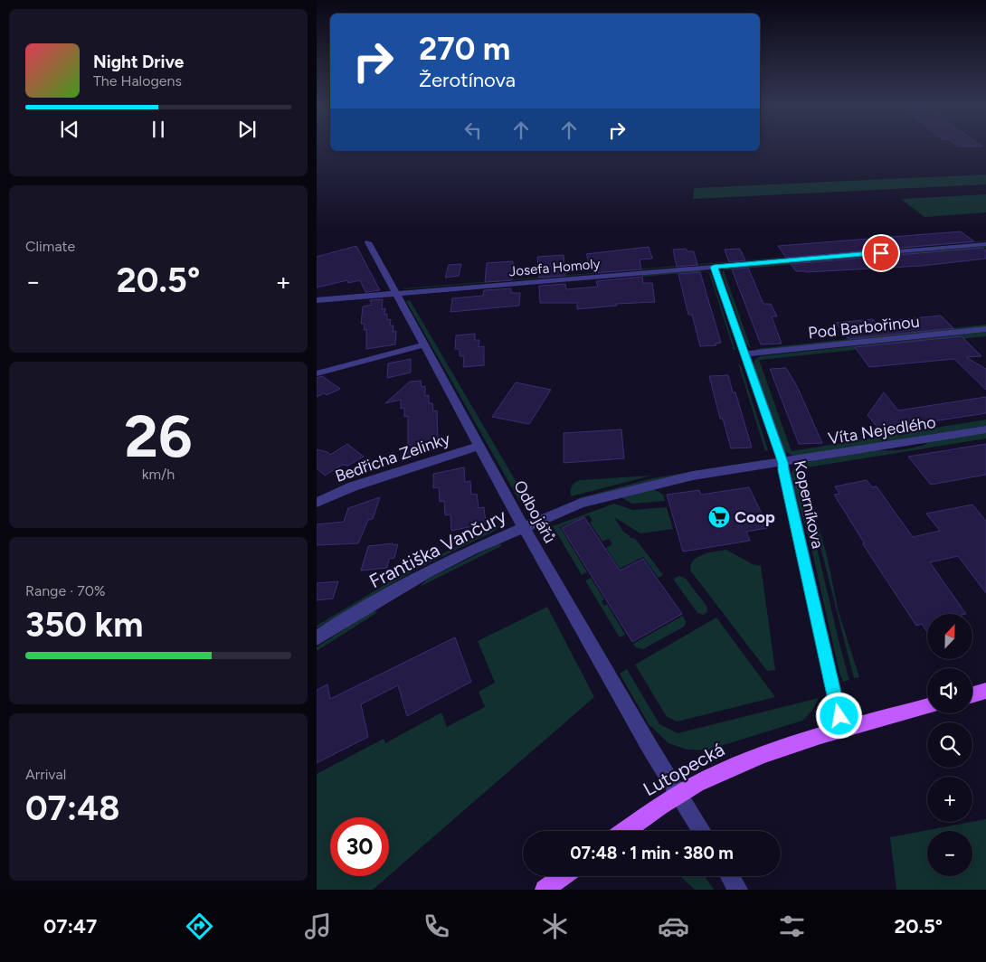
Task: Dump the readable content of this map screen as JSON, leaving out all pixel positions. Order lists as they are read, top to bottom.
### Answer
{
  "streets": {
    "main road": ["Lutopecká"],
    "street": [
      "Josefa Homoly",
      "Pod Barbořinou",
      "Víta Nejedlého",
      "Bedřicha Zelinky",
      "Koperníkova",
      "Odbojářů",
      "Františka Vančury"
    ]
  },
  "crossings": [
    ["Josefa Homoly", "Koperníkova"],
    ["Josefa Homoly", "Odbojářů"],
    ["Pod Barbořinou", "Koperníkova"],
    ["Víta Nejedlého", "Koperníkova"],
    ["Víta Nejedlého", "Františka Vančury"],
    ["Bedřicha Zelinky", "Odbojářů"],
    ["Koperníkova", "Lutopecká"],
    ["Odbojářů", "Františka Vančury"],
    ["Odbojářů", "Lutopecká"]
  ],
  "places": {
    "supermarket": ["Coop"]
  },
  "north": "top",
  "page": {
    "turn": ["270 m", "Žerotínova"],
    "song": ["Night Drive", "The Halogens"],
    "tile": [
      "Climate",
      ["26", "km/h"],
      ["Range · 70%", "350 km"],
      ["Arrival", "07:48"]
    ],
    "heat": ["−", "20.5°", "+"],
    "map_buttons": ["+", "−"],
    "limit": "30",
    "trip": "07:48 · 1 min · 380 m",
    "tabs": ["07:47", "20.5°"]
  }
}
